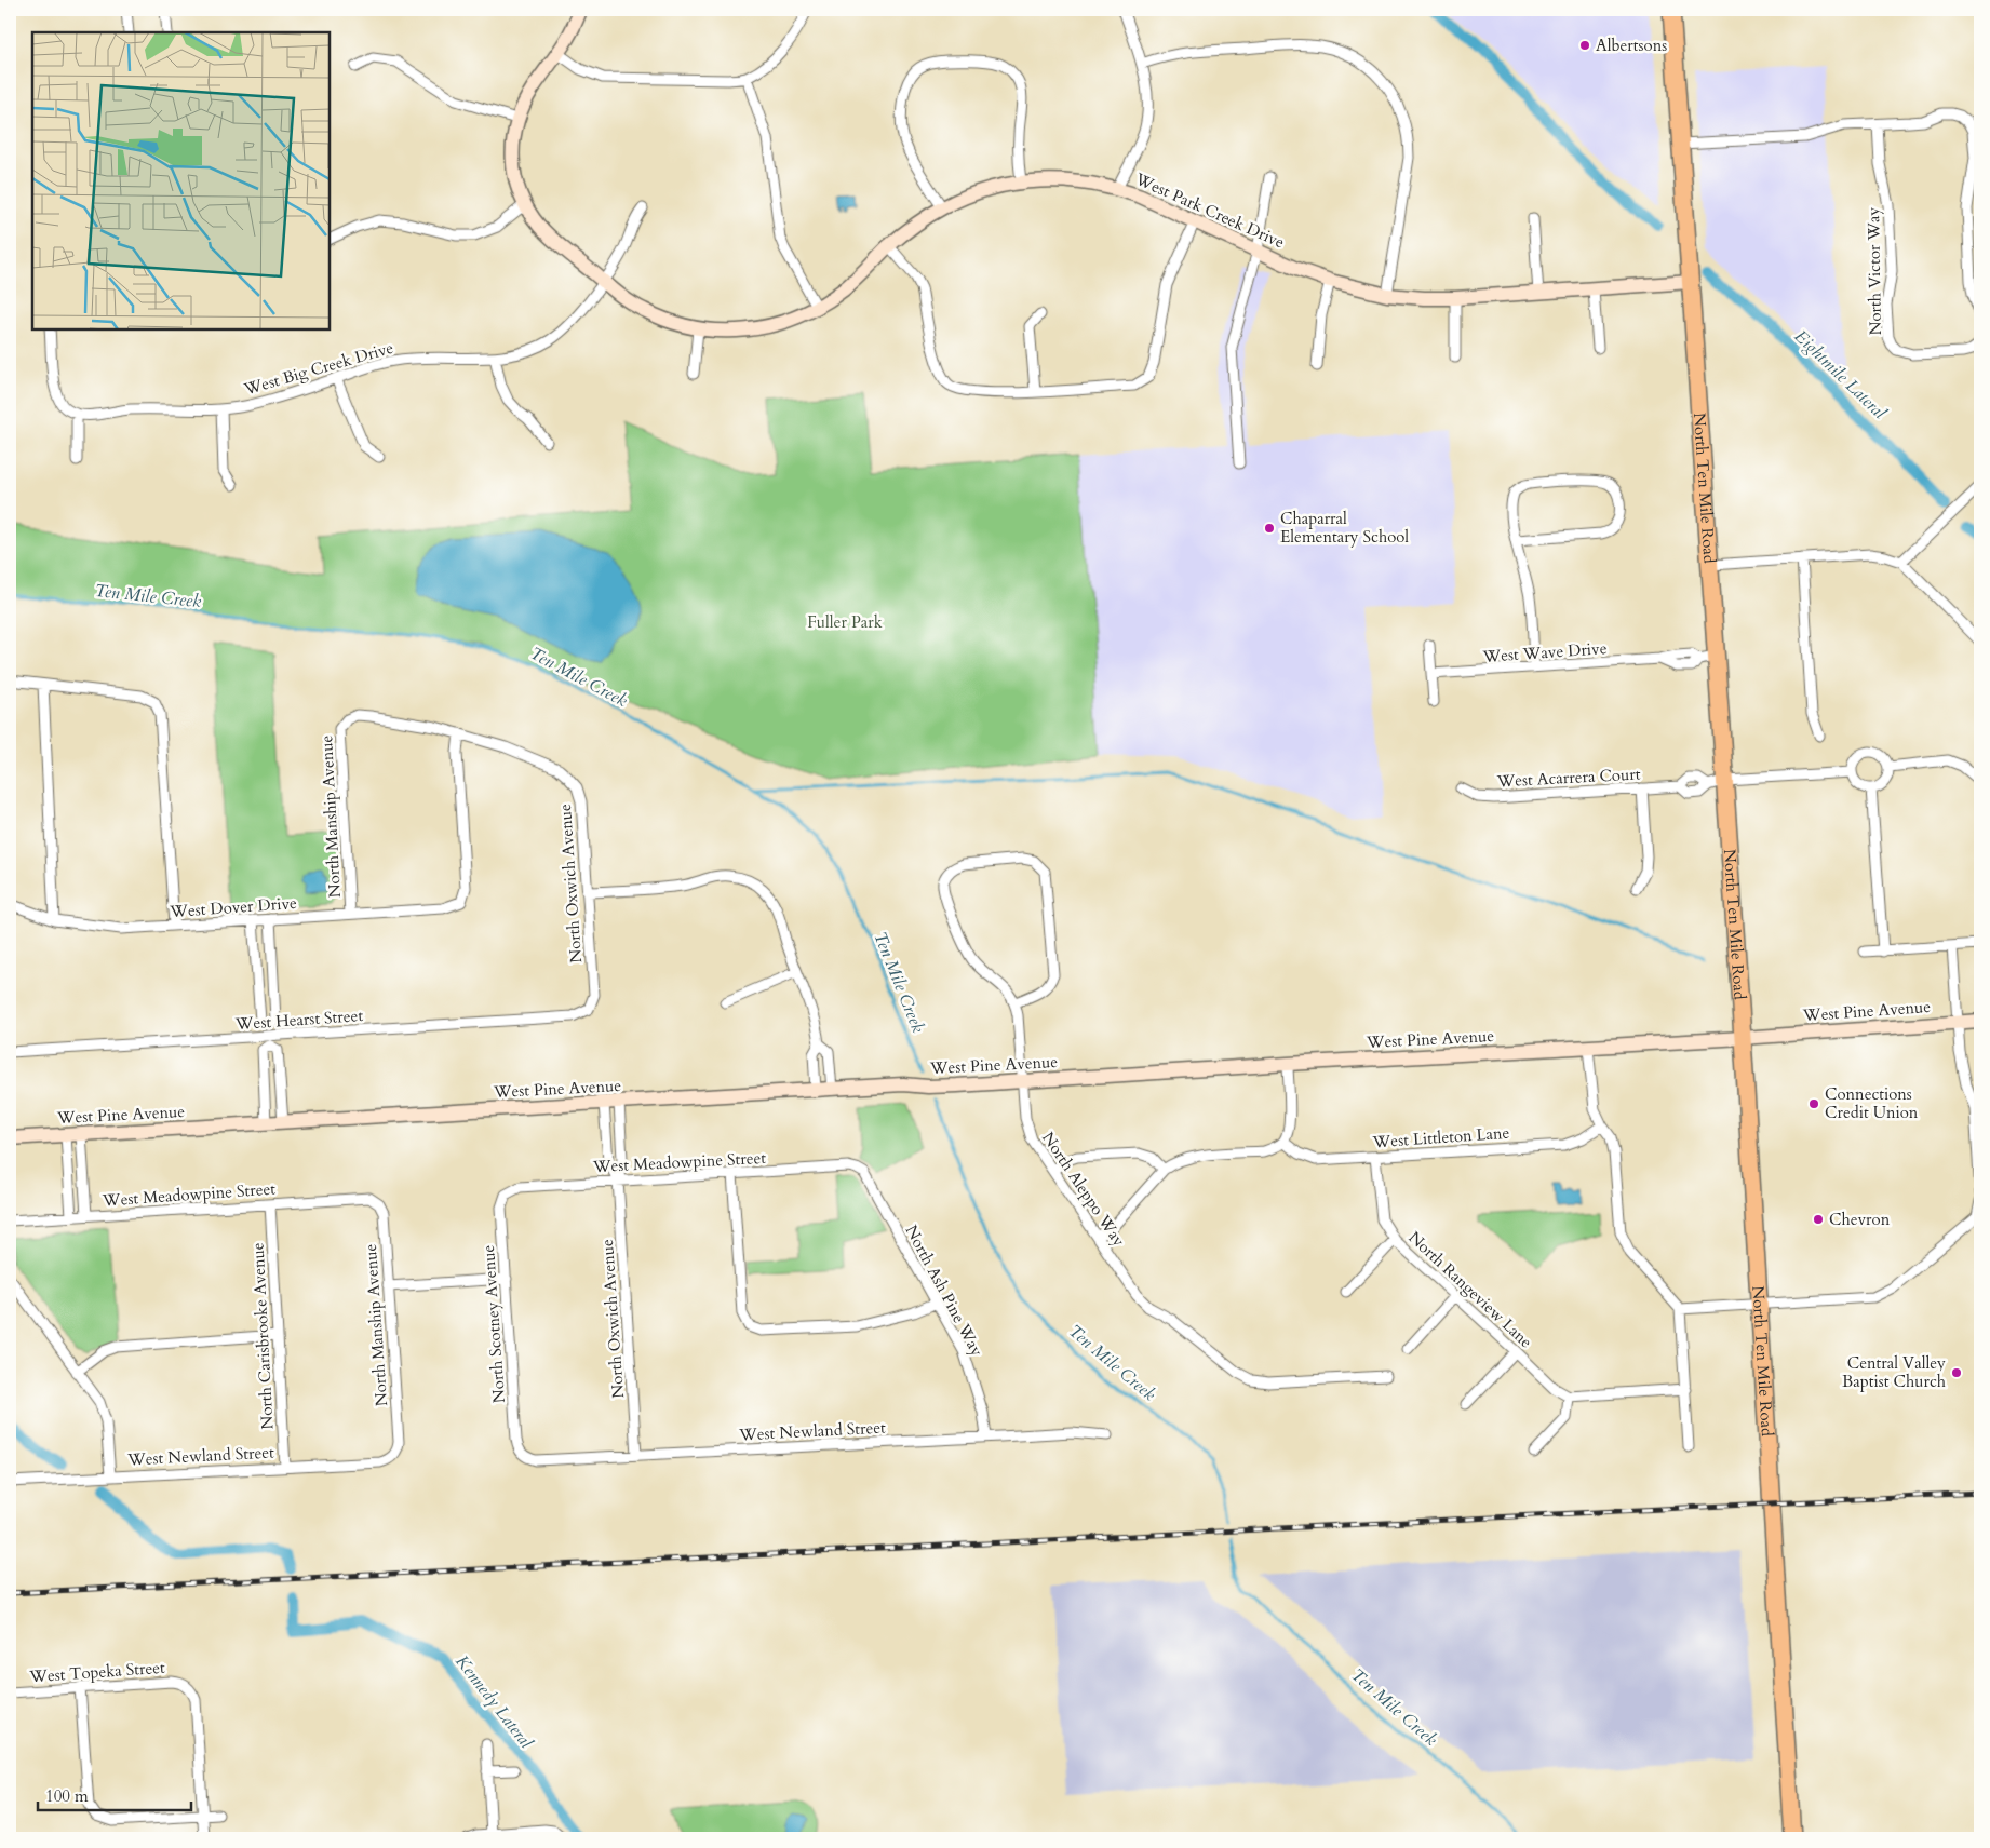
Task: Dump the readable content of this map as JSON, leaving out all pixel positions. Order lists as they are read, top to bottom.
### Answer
{
  "streets": {
    "main road": ["North Ten Mile Road"],
    "street": [
      "West Park Creek Drive",
      "North Victor Way",
      "West Big Creek Drive",
      "West Wave Drive",
      "West Acarrera Court",
      "North Manship Avenue",
      "North Oxwich Avenue",
      "West Dover Drive",
      "West Pine Avenue",
      "West Hearst Street",
      "West Littleton Lane",
      "West Meadowpine Street",
      "North Aleppo Way",
      "North Rangeview Lane",
      "North Ash Pine Way",
      "North Scotney Avenue",
      "North Carisbrooke Avenue",
      "West Newland Street",
      "West Topeka Street"
    ]
  },
  "crossings": [
    ["West Park Creek Drive", "West Big Creek Drive"],
    ["West Park Creek Drive", "North Ten Mile Road"],
    ["North Ten Mile Road", "West Wave Drive"],
    ["North Ten Mile Road", "West Acarrera Court"],
    ["North Ten Mile Road", "West Pine Avenue"],
    ["North Manship Avenue", "North Oxwich Avenue"],
    ["North Manship Avenue", "West Dover Drive"],
    ["North Manship Avenue", "West Meadowpine Street"],
    ["North Manship Avenue", "West Newland Street"],
    ["North Oxwich Avenue", "West Dover Drive"],
    ["North Oxwich Avenue", "West Pine Avenue"],
    ["North Oxwich Avenue", "West Hearst Street"],
    ["North Oxwich Avenue", "West Meadowpine Street"],
    ["North Oxwich Avenue", "West Newland Street"],
    ["West Pine Avenue", "North Aleppo Way"],
    ["West Littleton Lane", "North Rangeview Lane"],
    ["West Meadowpine Street", "North Ash Pine Way"],
    ["West Meadowpine Street", "North Scotney Avenue"],
    ["West Meadowpine Street", "North Carisbrooke Avenue"],
    ["North Ash Pine Way", "West Newland Street"],
    ["North Scotney Avenue", "West Newland Street"],
    ["North Carisbrooke Avenue", "West Newland Street"]
  ],
  "water": ["Eightmile Lateral", "Ten Mile Creek", "Kennedy Lateral"],
  "parks": ["Fuller Park"],
  "places": [
    "Albertsons",
    "Chaparral Elementary School",
    "Connections Credit Union",
    "Chevron",
    "Central Valley Baptist Church"
  ],
  "scale_bar": "100 m"
}
